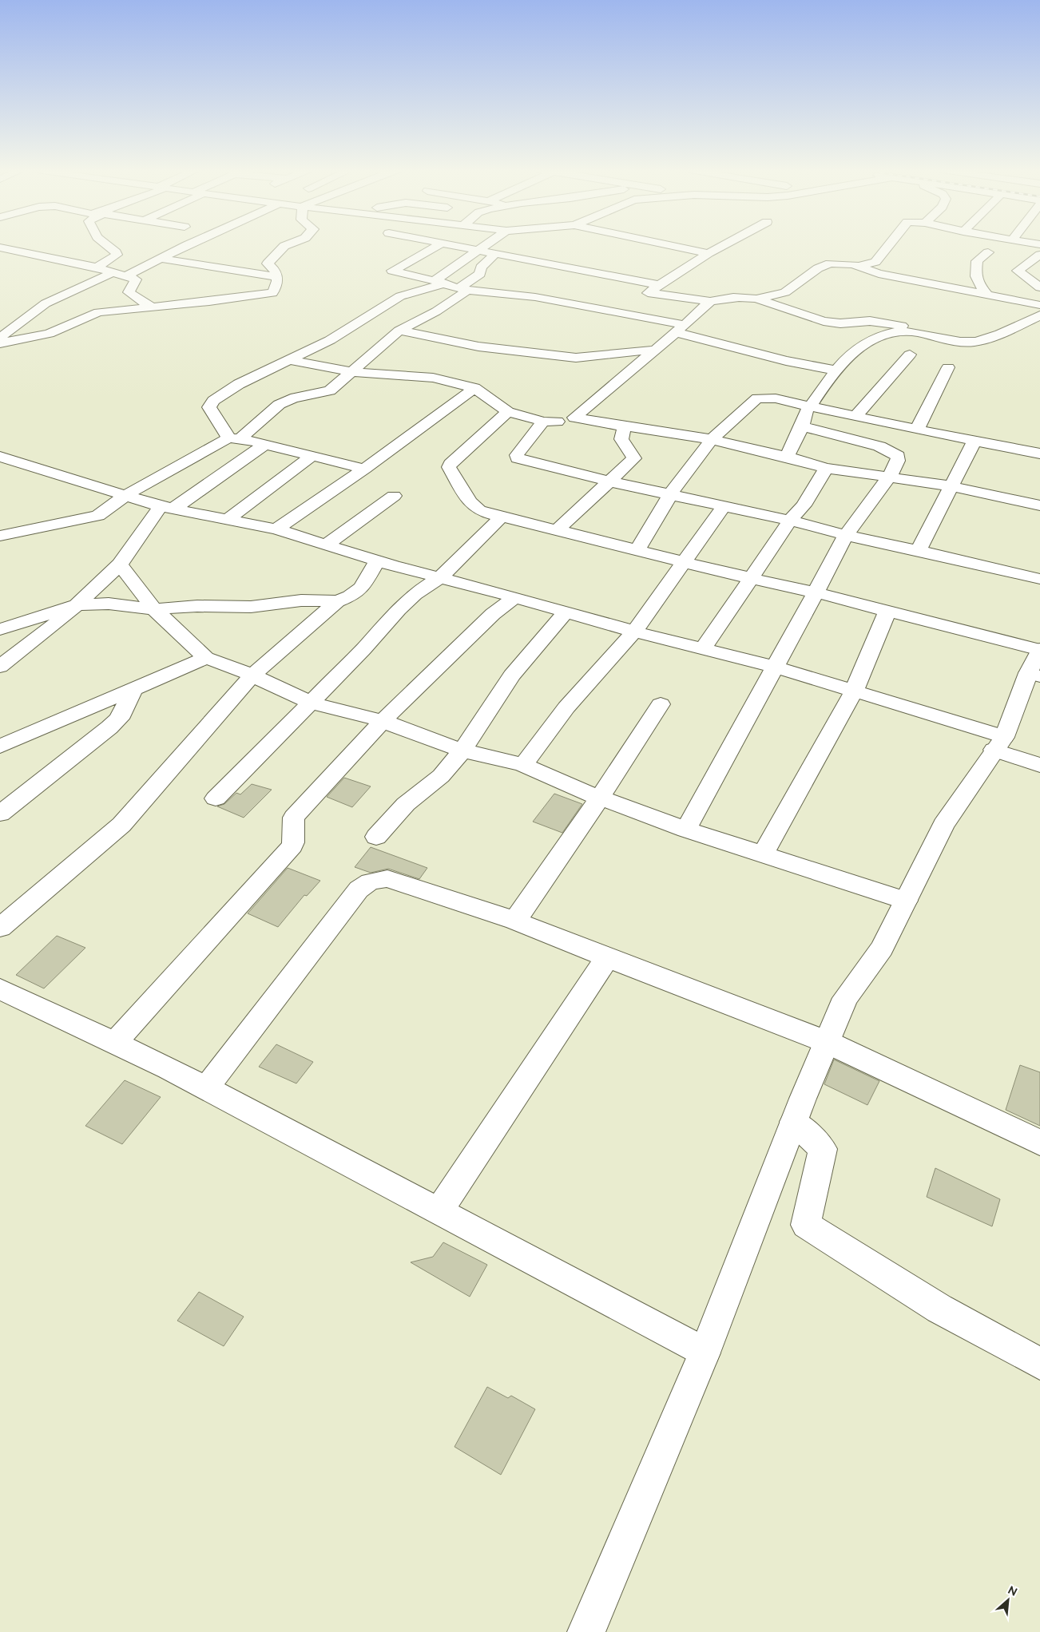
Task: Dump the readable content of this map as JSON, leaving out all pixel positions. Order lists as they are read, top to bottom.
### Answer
{
  "north": "top right"
}
